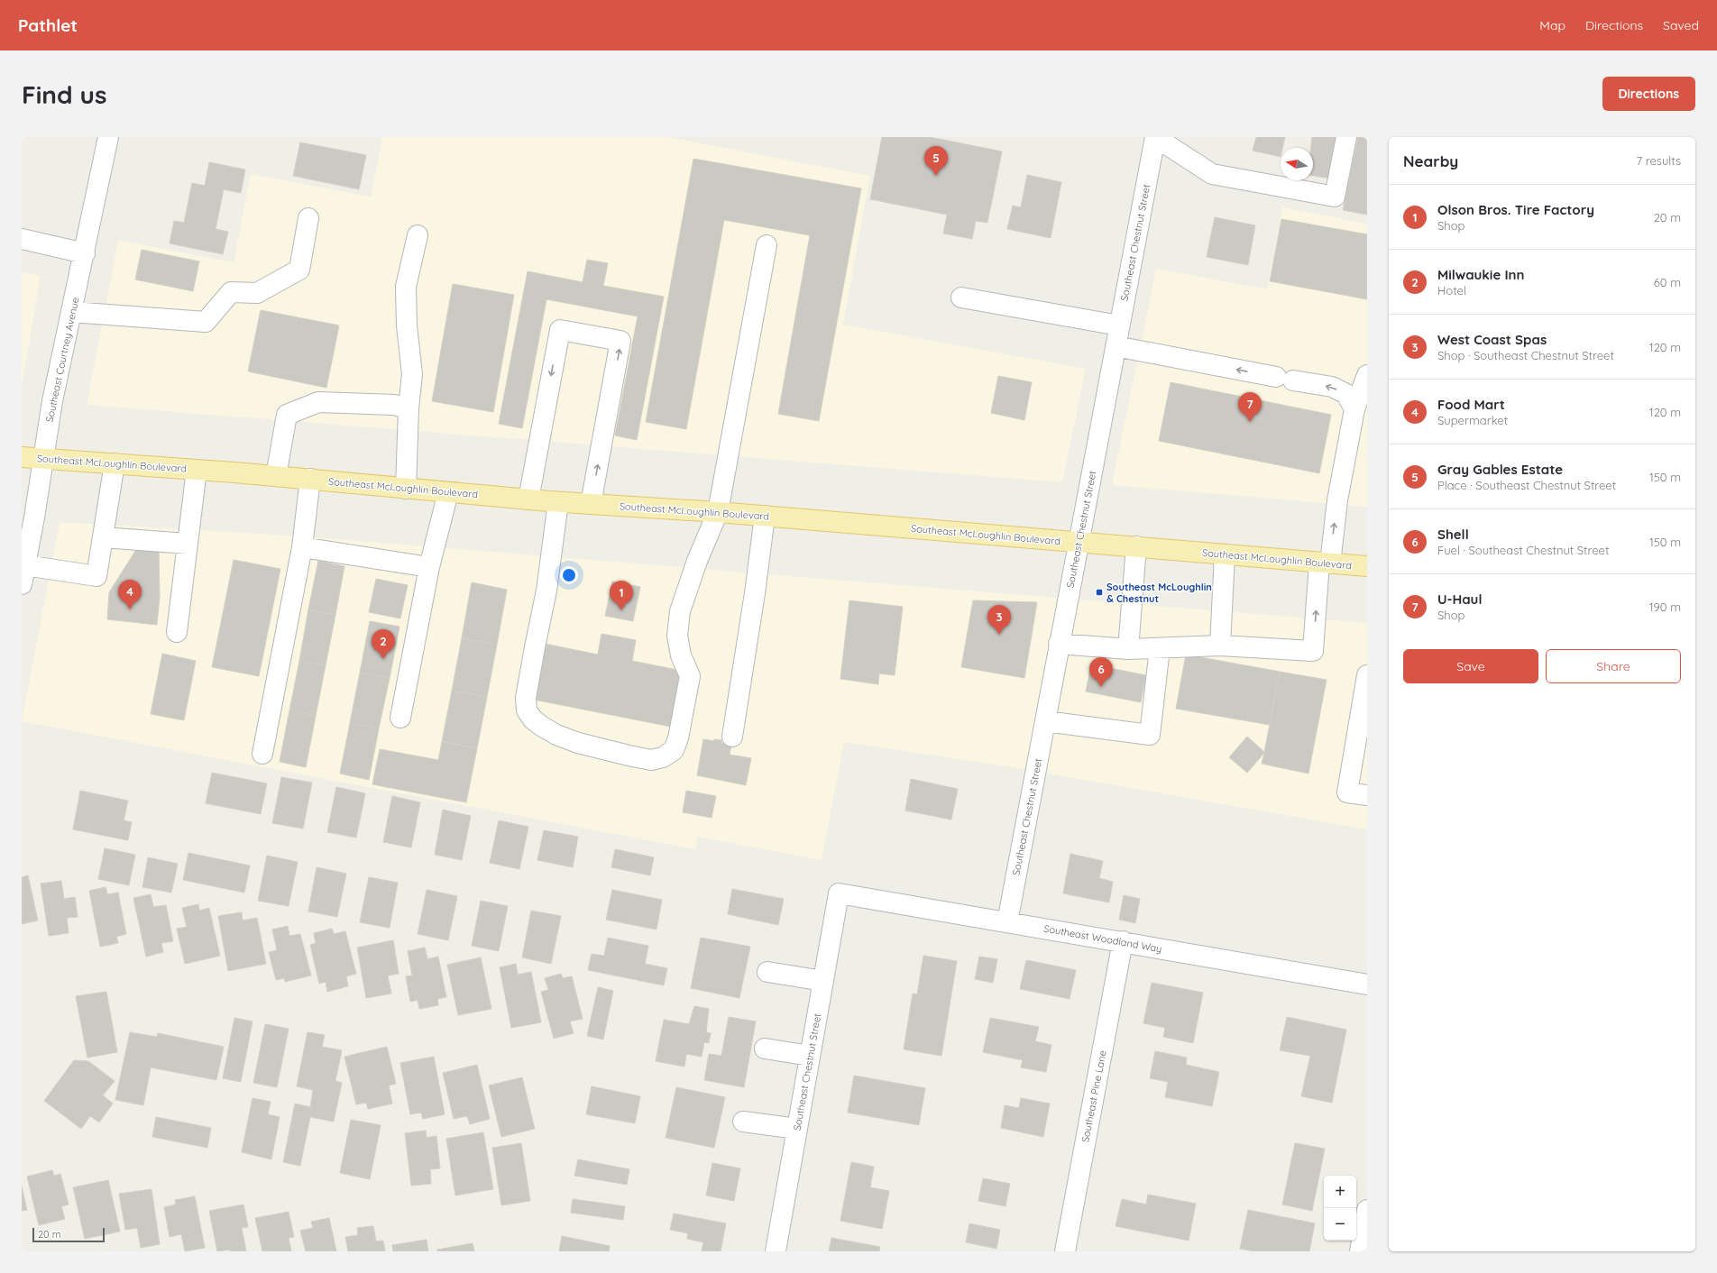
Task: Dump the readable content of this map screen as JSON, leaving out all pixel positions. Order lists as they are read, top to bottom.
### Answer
{
  "streets": {
    "main road": ["Southeast McLoughlin Boulevard"],
    "street": [
      "Southeast Chestnut Street",
      "Southeast Courtney Avenue",
      "Southeast Woodland Way",
      "Southeast Pine Lane"
    ]
  },
  "crossings": [
    ["Southeast Chestnut Street", "Southeast McLoughlin Boulevard"],
    ["Southeast Chestnut Street", "Southeast Woodland Way"],
    ["Southeast Courtney Avenue", "Southeast McLoughlin Boulevard"],
    ["Southeast Woodland Way", "Southeast Pine Lane"]
  ],
  "places": {
    "transit": ["Southeast McLoughlin & Chestnut"]
  },
  "scale_bar": "20 m",
  "north": "left",
  "page": {
    "header": "Pathlet",
    "nav": ["Map", "Directions", "Saved"],
    "buttons": [
      "Directions",
      ["Save", "Share"]
    ],
    "title": "Find us",
    "heading": ["Nearby", "7 results"],
    "pins": [
      "5",
      "7",
      "4",
      "1",
      "3",
      "2",
      "6"
    ],
    "list": [
      {
        "mark": "1",
        "name": "Olson Bros. Tire Factory",
        "note": "Shop",
        "value": "20 m"
      },
      {
        "mark": "2",
        "name": "Milwaukie Inn",
        "note": "Hotel",
        "value": "60 m"
      },
      {
        "mark": "3",
        "name": "West Coast Spas",
        "note": "Shop · Southeast Chestnut Street",
        "value": "120 m"
      },
      {
        "mark": "4",
        "name": "Food Mart",
        "note": "Supermarket",
        "value": "120 m"
      },
      {
        "mark": "5",
        "name": "Gray Gables Estate",
        "note": "Place · Southeast Chestnut Street",
        "value": "150 m"
      },
      {
        "mark": "6",
        "name": "Shell",
        "note": "Fuel · Southeast Chestnut Street",
        "value": "150 m"
      },
      {
        "mark": "7",
        "name": "U-Haul",
        "note": "Shop",
        "value": "190 m"
      }
    ],
    "map_buttons": ["+", "−"],
    "scale": "20 m"
  }
}
